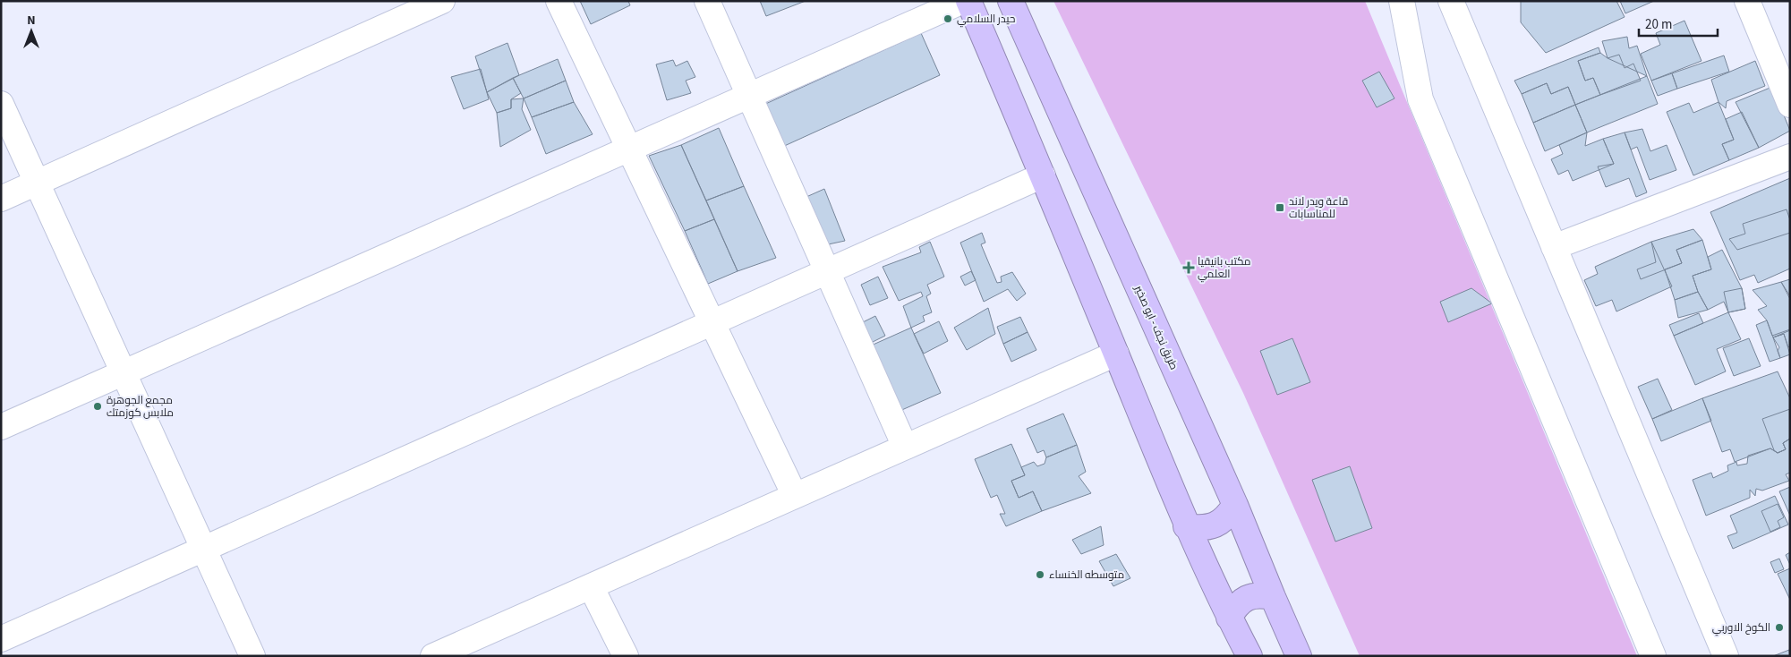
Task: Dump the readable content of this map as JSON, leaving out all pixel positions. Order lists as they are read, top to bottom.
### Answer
{
  "streets": {
    "highway": ["طريق نجف - ابو صخير"]
  },
  "places": {
    "other": [
      "حيدر السلامي",
      "مجمع الجوهرة ملابس كوزمتك",
      "متوسطه الخنساء",
      "الكوخ الاوربي"
    ],
    "transit": ["قاعة ويدر لاند للمناسابات"],
    "health": ["مكتب بانيقيا العلمي"]
  },
  "scale_bar": "20 m",
  "north": "top"
}
